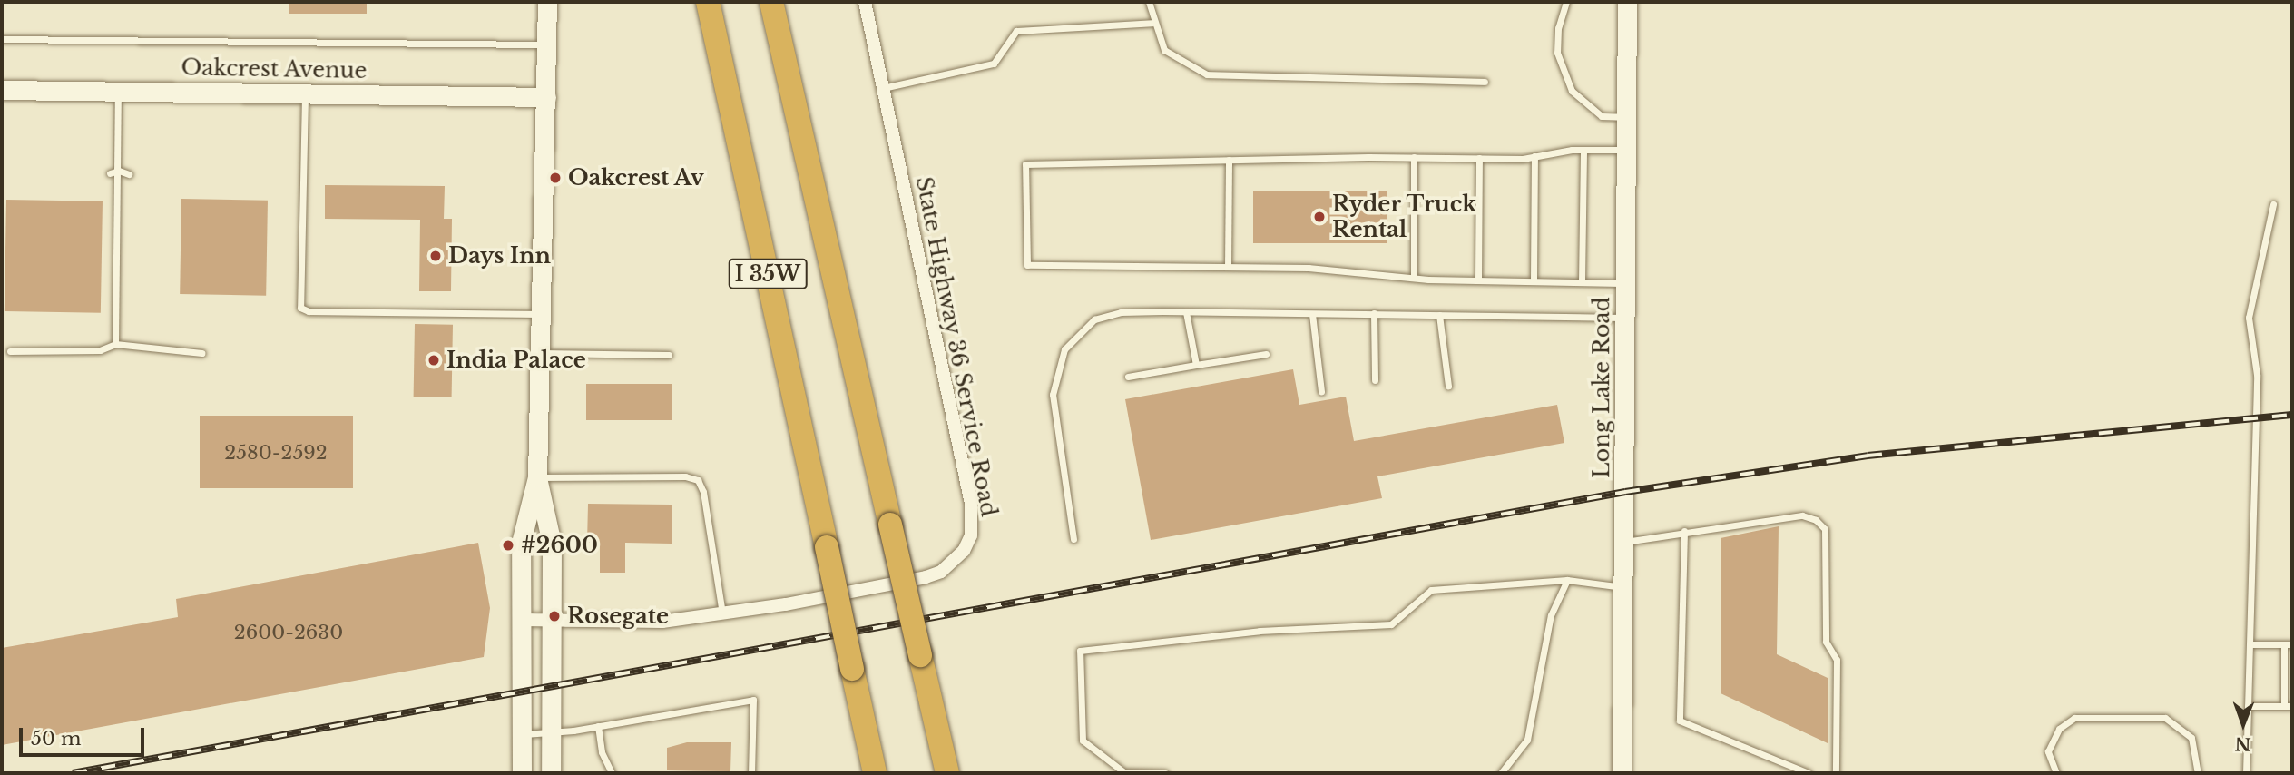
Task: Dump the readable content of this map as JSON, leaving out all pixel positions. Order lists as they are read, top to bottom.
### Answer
{
  "streets": {
    "highway": ["I 35W"],
    "street": ["Oakcrest Avenue", "State Highway 36 Service Road", "Long Lake Road"]
  },
  "places": [
    "Oakcrest Av",
    "Ryder Truck Rental",
    "Days Inn",
    "India Palace",
    "#2600",
    "Rosegate"
  ],
  "house_numbers": ["2580-2592", "2600-2630"],
  "scale_bar": "50 m",
  "north": "bottom"
}
